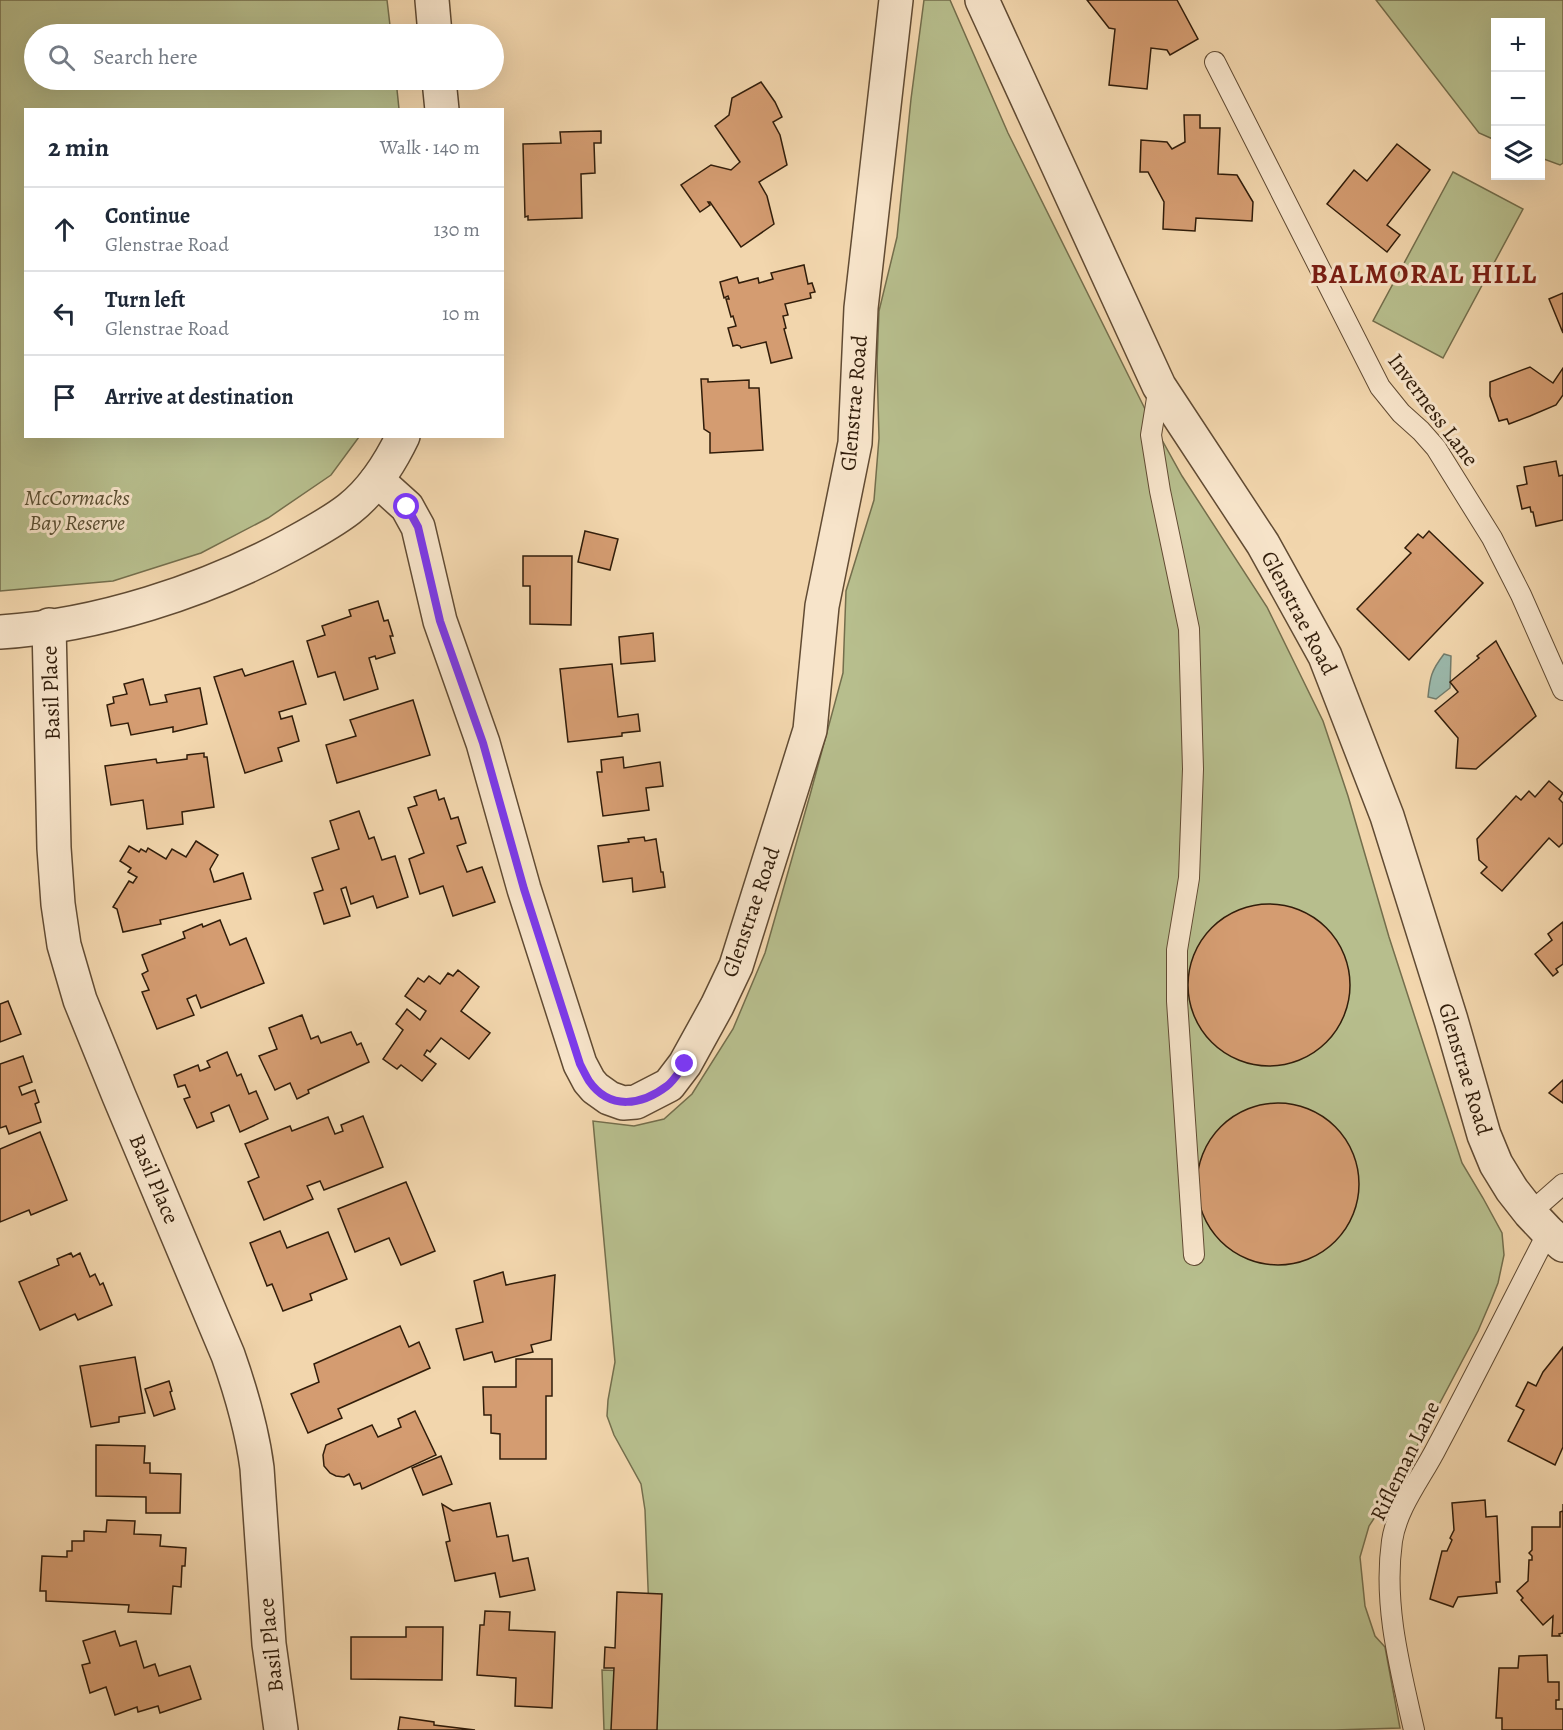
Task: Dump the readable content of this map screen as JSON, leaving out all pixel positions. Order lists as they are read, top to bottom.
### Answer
{
  "streets": {
    "street": ["Glenstrae Road", "Basil Place"],
    "lane": ["Inverness Lane", "Rifleman Lane"]
  },
  "crossings": [
    ["Glenstrae Road", "Rifleman Lane"]
  ],
  "districts": ["BALMORAL HILL"],
  "parks": ["McCormacks Bay Reserve"],
  "page": {
    "map_buttons": ["+", "−"],
    "search": "Search here",
    "heading": ["2 min", "Walk · 140 m"],
    "list": [
      ["Continue", "Glenstrae Road", "130 m"],
      ["Turn left", "Glenstrae Road", "10 m"],
      "Arrive at destination"
    ]
  }
}
